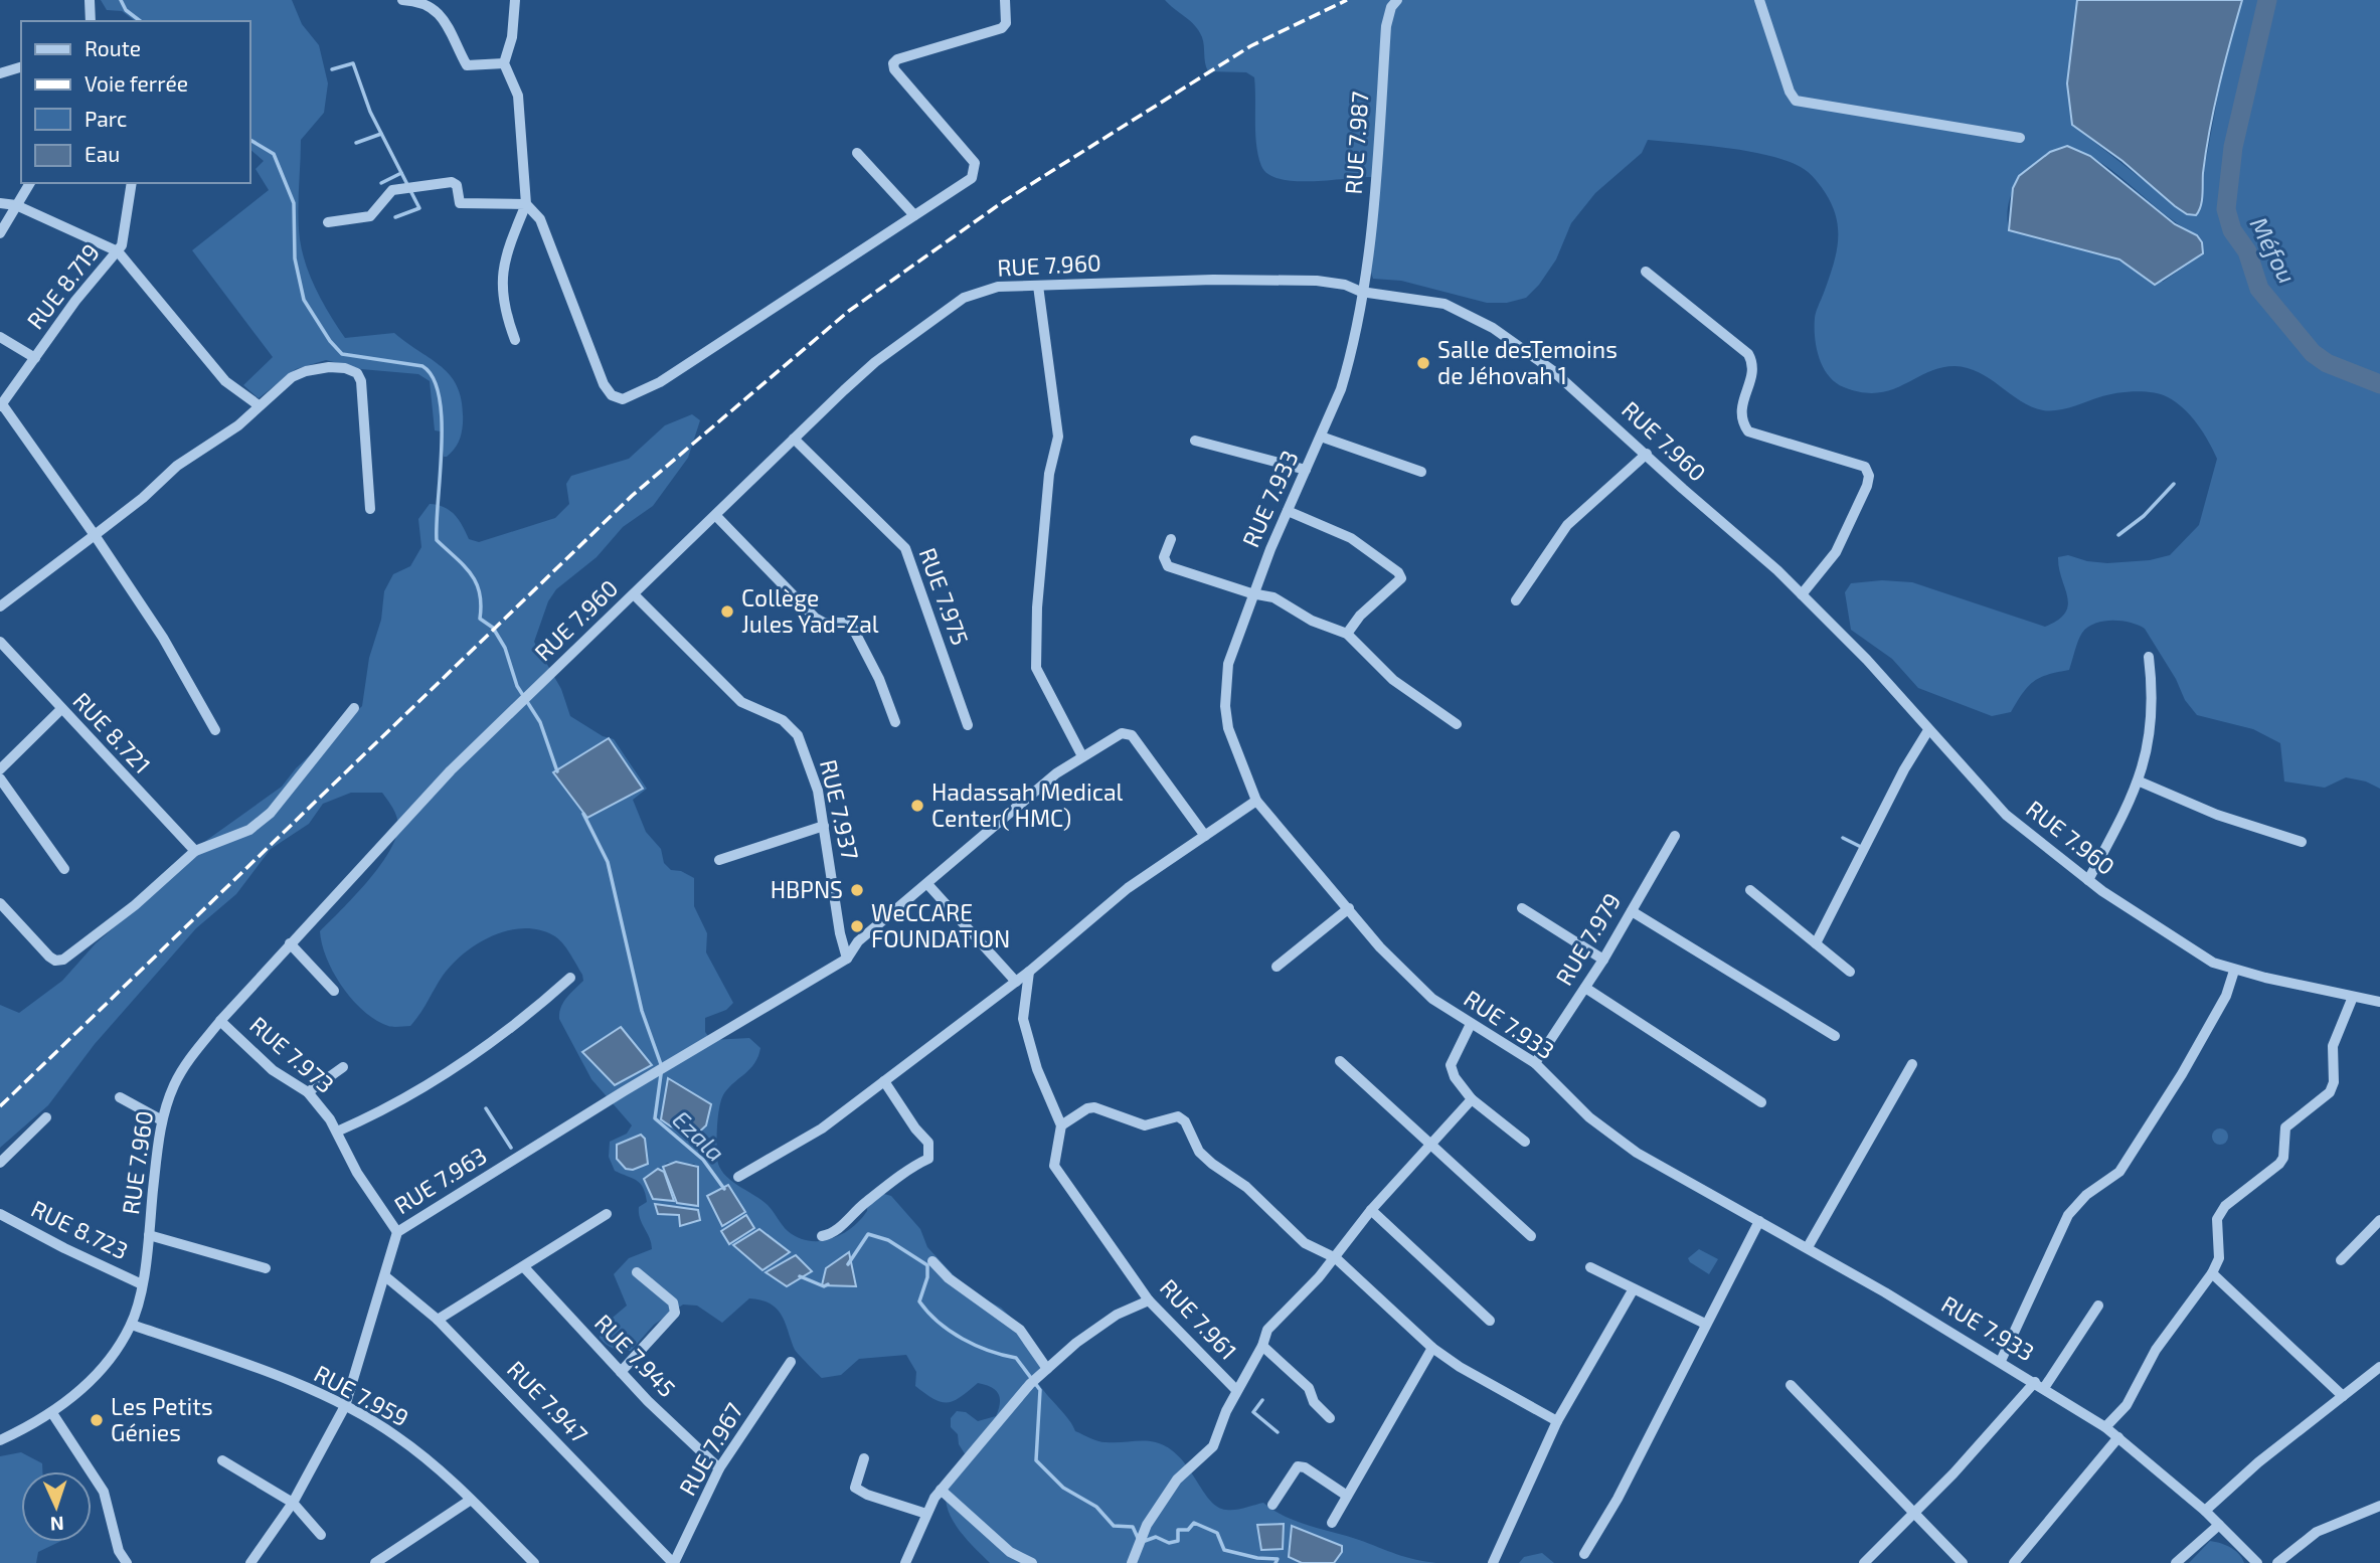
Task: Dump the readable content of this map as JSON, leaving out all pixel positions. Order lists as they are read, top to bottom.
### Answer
{
  "streets": {
    "street": [
      "RUE 7.987",
      "RUE 7.960",
      "RUE 8.719",
      "RUE 7.933",
      "RUE 7.975",
      "RUE 8.721",
      "RUE 7.937",
      "RUE 7.979",
      "RUE 7.973",
      "RUE 7.963",
      "RUE 8.723",
      "RUE 7.961",
      "RUE 7.945",
      "RUE 7.959",
      "RUE 7.947",
      "RUE 7.967"
    ]
  },
  "crossings": [
    ["RUE 7.987", "RUE 7.960"],
    ["RUE 7.987", "RUE 7.933"],
    ["RUE 7.960", "RUE 7.933"],
    ["RUE 7.960", "RUE 7.975"],
    ["RUE 7.960", "RUE 7.937"],
    ["RUE 7.960", "RUE 7.973"],
    ["RUE 7.960", "RUE 8.723"],
    ["RUE 7.960", "RUE 7.959"],
    ["RUE 7.933", "RUE 7.979"],
    ["RUE 7.937", "RUE 7.963"],
    ["RUE 7.973", "RUE 7.963"],
    ["RUE 7.963", "RUE 7.959"],
    ["RUE 7.963", "RUE 7.947"],
    ["RUE 7.945", "RUE 7.967"],
    ["RUE 7.947", "RUE 7.967"]
  ],
  "water": ["Méfou", "Ezala"],
  "places": [
    "Salle desTemoins de Jéhovah 1",
    "Collège Jules Yad-Zal",
    "Hadassah Medical Center( HMC)",
    "HBPNS",
    "WeCCARE FOUNDATION",
    "Les Petits Génies"
  ],
  "legend": [
    "Route",
    "Voie ferrée",
    "Parc",
    "Eau"
  ],
  "north": "bottom"
}
